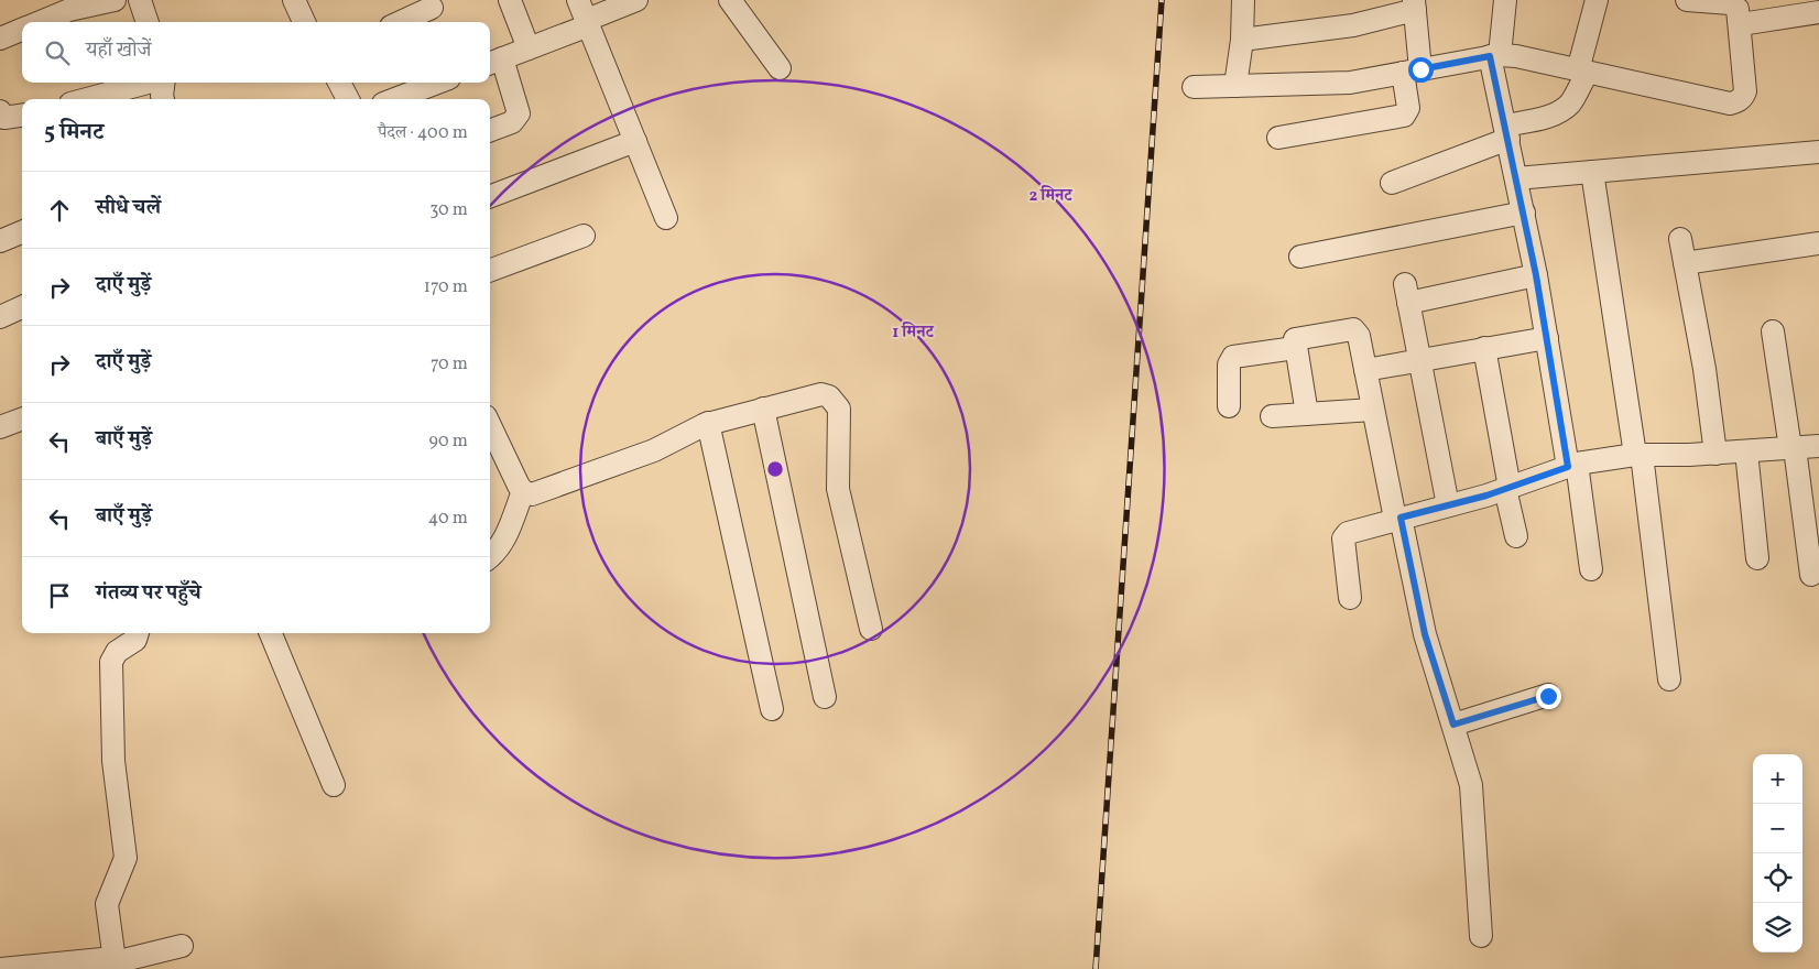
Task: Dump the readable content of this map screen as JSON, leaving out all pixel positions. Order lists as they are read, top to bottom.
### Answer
{
  "page": {
    "search": "यहाँ खोजें",
    "heading": ["5 मिनट", "पैदल · 400 m"],
    "list": [
      ["सीधे चलें", "30 m"],
      ["दाएँ मुड़ें", "170 m"],
      ["दाएँ मुड़ें", "70 m"],
      ["बाएँ मुड़ें", "90 m"],
      ["बाएँ मुड़ें", "40 m"],
      "गंतव्य पर पहुँचे"
    ],
    "map_buttons": ["+", "−"]
  },
  "rings": ["2 मिनट", "1 मिनट"]
}
